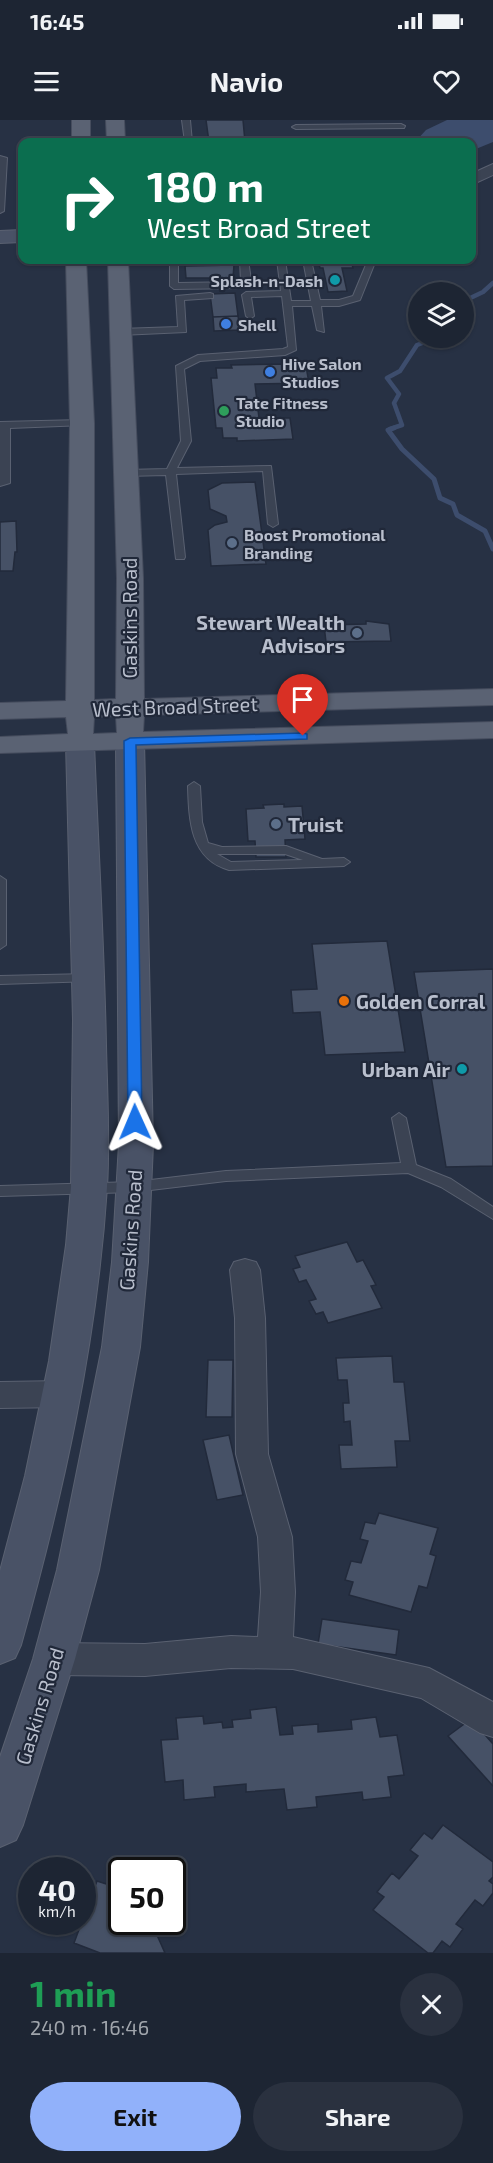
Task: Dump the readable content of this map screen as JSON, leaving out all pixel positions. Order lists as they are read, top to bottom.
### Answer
{
  "streets": {
    "main road": ["Gaskins Road", "West Broad Street"]
  },
  "crossings": [
    ["Gaskins Road", "West Broad Street"]
  ],
  "places": [
    "Splash-n-Dash",
    "Shell",
    "Hive Salon Studios",
    "Tate Fitness Studio",
    "Boost Promotional Branding",
    "Stewart Wealth Advisors",
    "Truist",
    "Golden Corral",
    "Urban Air"
  ],
  "page": {
    "status": "16:45",
    "header": "Navio",
    "turn": ["180 m", "West Broad Street"],
    "speed": "40 km/h",
    "limit": "50",
    "heading": ["1 min", "240 m · 16:46"],
    "buttons": ["Exit", "Share"]
  }
}
